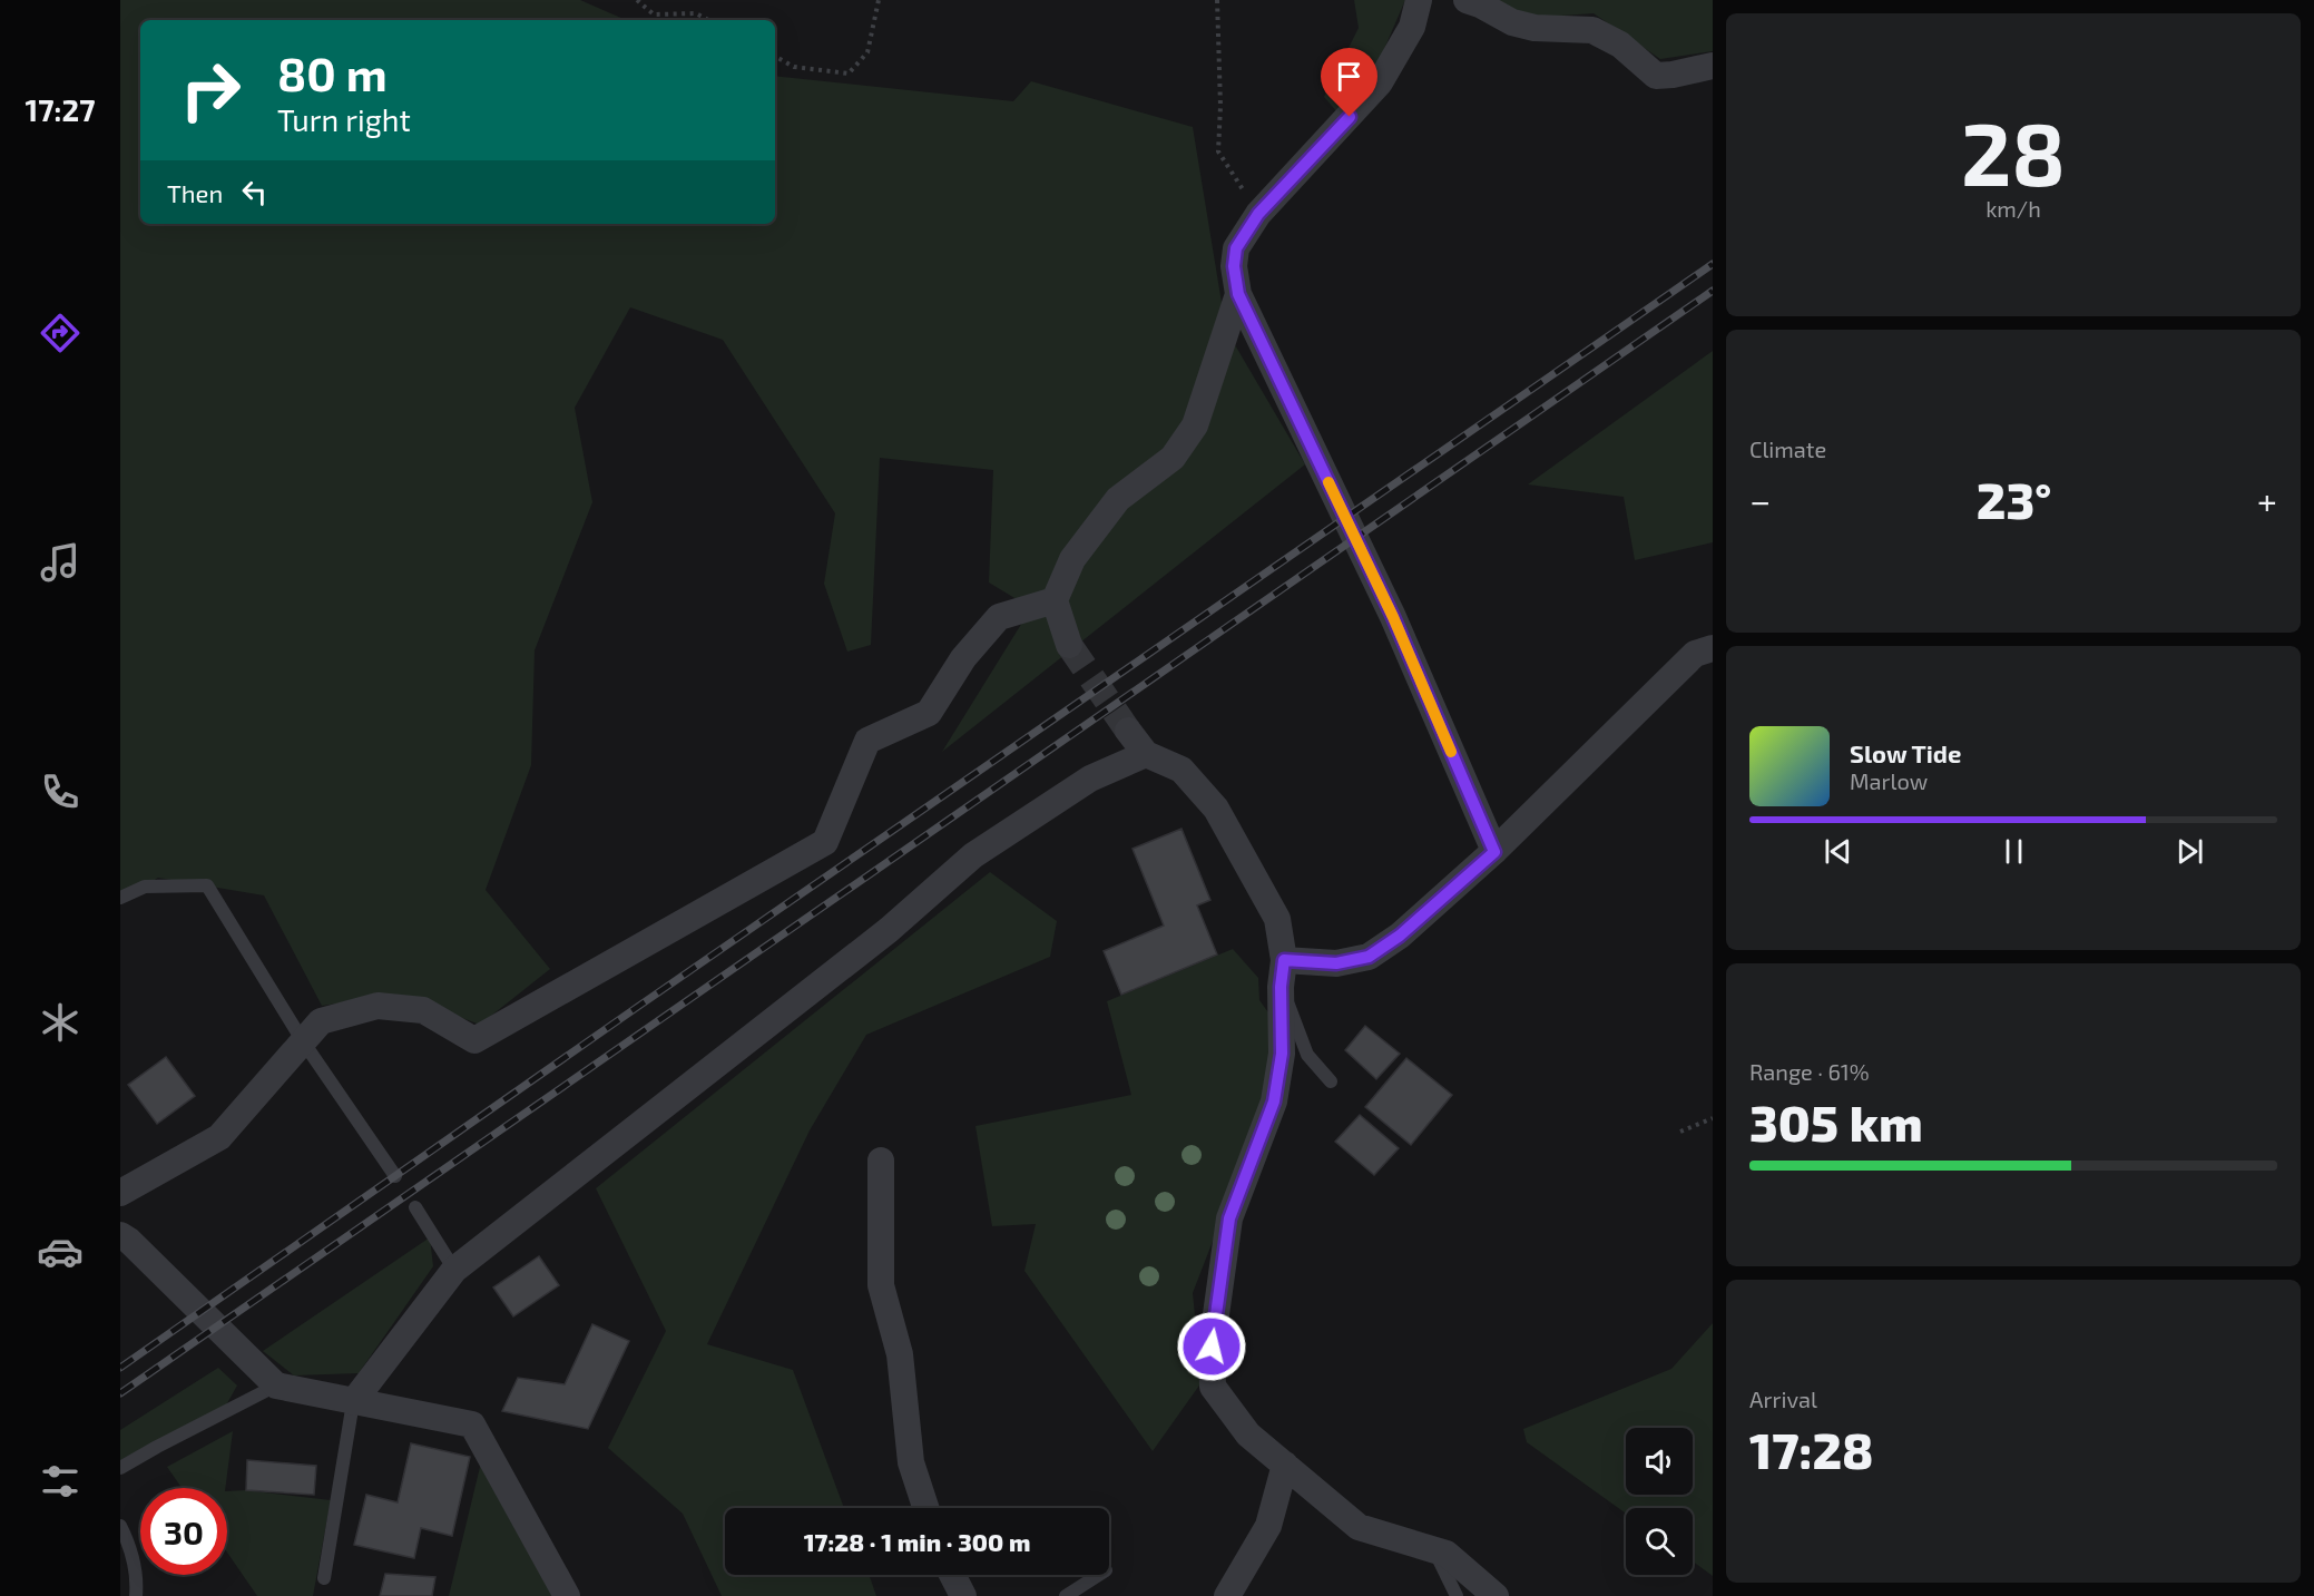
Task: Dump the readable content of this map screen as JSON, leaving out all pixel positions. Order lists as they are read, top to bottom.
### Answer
{
  "page": {
    "tabs": "17:27",
    "tile": [
      ["28", "km/h"],
      "Climate",
      ["Range · 61%", "305 km"],
      ["Arrival", "17:28"]
    ],
    "turn": ["80 m", "Turn right"],
    "then": "Then",
    "heat": ["−", "23°", "+"],
    "song": ["Slow Tide", "Marlow"],
    "limit": "30",
    "trip": "17:28 · 1 min · 300 m"
  }
}
